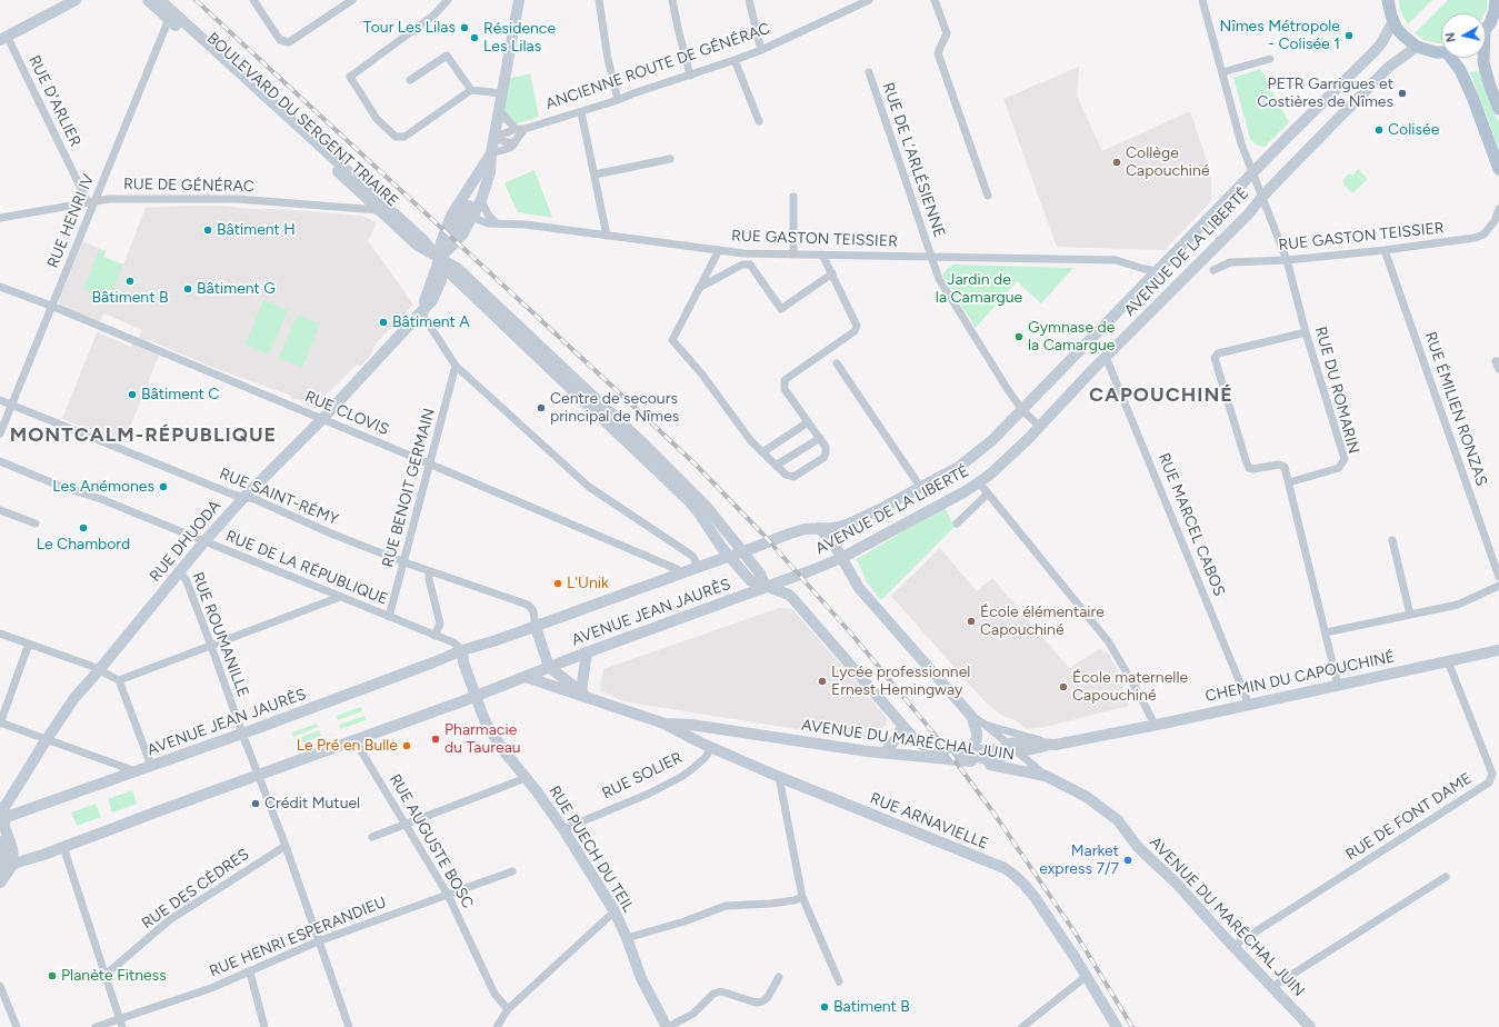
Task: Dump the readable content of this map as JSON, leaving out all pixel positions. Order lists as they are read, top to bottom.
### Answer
{
  "streets": {
    "main road": [
      "BOULEVARD DU SERGENT TRIAIRE",
      "AVENUE DE LA LIBERTÉ",
      "RUE DHUODA",
      "AVENUE JEAN JAURÈS",
      "CHEMIN DU CAPOUCHINÉ",
      "AVENUE DU MARÉCHAL JUIN",
      "RUE SOLIER",
      "RUE ARNAVIELLE",
      "RUE PUECH DU TEIL"
    ],
    "street": [
      "ANCIENNE ROUTE DE GÉNÉRAC",
      "RUE D'ARLIER",
      "RUE DE L'ARLÉSIENNE",
      "RUE DE GÉNÉRAC",
      "RUE HENRI IV",
      "RUE GASTON TEISSIER",
      "RUE DU ROMARIN",
      "RUE ÉMILIEN RONZAS",
      "RUE CLOVIS",
      "RUE BENOIT GERMAIN",
      "RUE SAINT-RÉMY",
      "RUE MARCEL CABOS",
      "RUE DE LA RÉPUBLIQUE",
      "RUE ROUMANILLE",
      "RUE DE FONT DAME",
      "RUE AUGUSTE BOSC",
      "RUE DES CÈDRES",
      "RUE HENRI ESPERANDIEU"
    ]
  },
  "crossings": [
    ["RUE D'ARLIER", "RUE DE GÉNÉRAC"],
    ["RUE D'ARLIER", "RUE HENRI IV"],
    ["BOULEVARD DU SERGENT TRIAIRE", "RUE DE GÉNÉRAC"],
    ["BOULEVARD DU SERGENT TRIAIRE", "RUE HENRI IV"],
    ["BOULEVARD DU SERGENT TRIAIRE", "AVENUE DE LA LIBERTÉ"],
    ["BOULEVARD DU SERGENT TRIAIRE", "RUE DHUODA"],
    ["BOULEVARD DU SERGENT TRIAIRE", "AVENUE JEAN JAURÈS"],
    ["RUE DE L'ARLÉSIENNE", "RUE GASTON TEISSIER"],
    ["RUE DE L'ARLÉSIENNE", "AVENUE DE LA LIBERTÉ"],
    ["RUE DE GÉNÉRAC", "RUE HENRI IV"],
    ["RUE HENRI IV", "RUE CLOVIS"],
    ["RUE HENRI IV", "RUE SAINT-RÉMY"],
    ["RUE GASTON TEISSIER", "AVENUE DE LA LIBERTÉ"],
    ["RUE GASTON TEISSIER", "RUE DU ROMARIN"],
    ["RUE GASTON TEISSIER", "RUE ÉMILIEN RONZAS"],
    ["AVENUE DE LA LIBERTÉ", "RUE DU ROMARIN"],
    ["AVENUE DE LA LIBERTÉ", "RUE MARCEL CABOS"],
    ["AVENUE DE LA LIBERTÉ", "AVENUE JEAN JAURÈS"],
    ["RUE CLOVIS", "RUE BENOIT GERMAIN"],
    ["RUE CLOVIS", "RUE DHUODA"],
    ["RUE CLOVIS", "AVENUE JEAN JAURÈS"],
    ["RUE BENOIT GERMAIN", "RUE SAINT-RÉMY"],
    ["RUE BENOIT GERMAIN", "RUE DE LA RÉPUBLIQUE"],
    ["RUE SAINT-RÉMY", "RUE DHUODA"],
    ["RUE SAINT-RÉMY", "AVENUE JEAN JAURÈS"],
    ["RUE MARCEL CABOS", "CHEMIN DU CAPOUCHINÉ"],
    ["RUE DHUODA", "RUE DE LA RÉPUBLIQUE"],
    ["RUE DHUODA", "AVENUE JEAN JAURÈS"],
    ["RUE DHUODA", "RUE ROUMANILLE"],
    ["RUE DE LA RÉPUBLIQUE", "AVENUE JEAN JAURÈS"],
    ["AVENUE JEAN JAURÈS", "RUE ROUMANILLE"],
    ["AVENUE JEAN JAURÈS", "AVENUE DU MARÉCHAL JUIN"],
    ["AVENUE JEAN JAURÈS", "RUE AUGUSTE BOSC"],
    ["AVENUE JEAN JAURÈS", "RUE PUECH DU TEIL"],
    ["RUE ROUMANILLE", "RUE DES CÈDRES"],
    ["RUE ROUMANILLE", "RUE HENRI ESPERANDIEU"],
    ["CHEMIN DU CAPOUCHINÉ", "RUE DE FONT DAME"],
    ["AVENUE DU MARÉCHAL JUIN", "RUE SOLIER"],
    ["AVENUE DU MARÉCHAL JUIN", "RUE DE FONT DAME"],
    ["AVENUE DU MARÉCHAL JUIN", "RUE ARNAVIELLE"],
    ["RUE SOLIER", "RUE ARNAVIELLE"],
    ["RUE SOLIER", "RUE PUECH DU TEIL"],
    ["RUE AUGUSTE BOSC", "RUE HENRI ESPERANDIEU"]
  ],
  "districts": ["CAPOUCHINÉ", "MONTCALM-RÉPUBLIQUE"],
  "parks": ["Jardin de la Camargue"],
  "places": [
    "Tour Les Lilas",
    "Nîmes Métropole - Colisée 1",
    "Résidence Les Lilas",
    "PETR Garrigues et Costières de Nîmes",
    "Colisée",
    "Collège Capouchiné",
    "Bâtiment H",
    "Bâtiment B",
    "Bâtiment G",
    "Bâtiment A",
    "Gymnase de la Camargue",
    "Bâtiment C",
    "Centre de secours principal de Nîmes",
    "Les Anémones",
    "Le Chambord",
    "L'Unik",
    "École élémentaire Capouchiné",
    "Lycée professionnel Ernest Hemingway",
    "École maternelle Capouchiné",
    "Pharmacie du Taureau",
    "Le Pré en Bulle",
    "Crédit Mutuel",
    "Market express 7/7",
    "Planète Fitness",
    "Batiment B"
  ],
  "north": "left"
}
